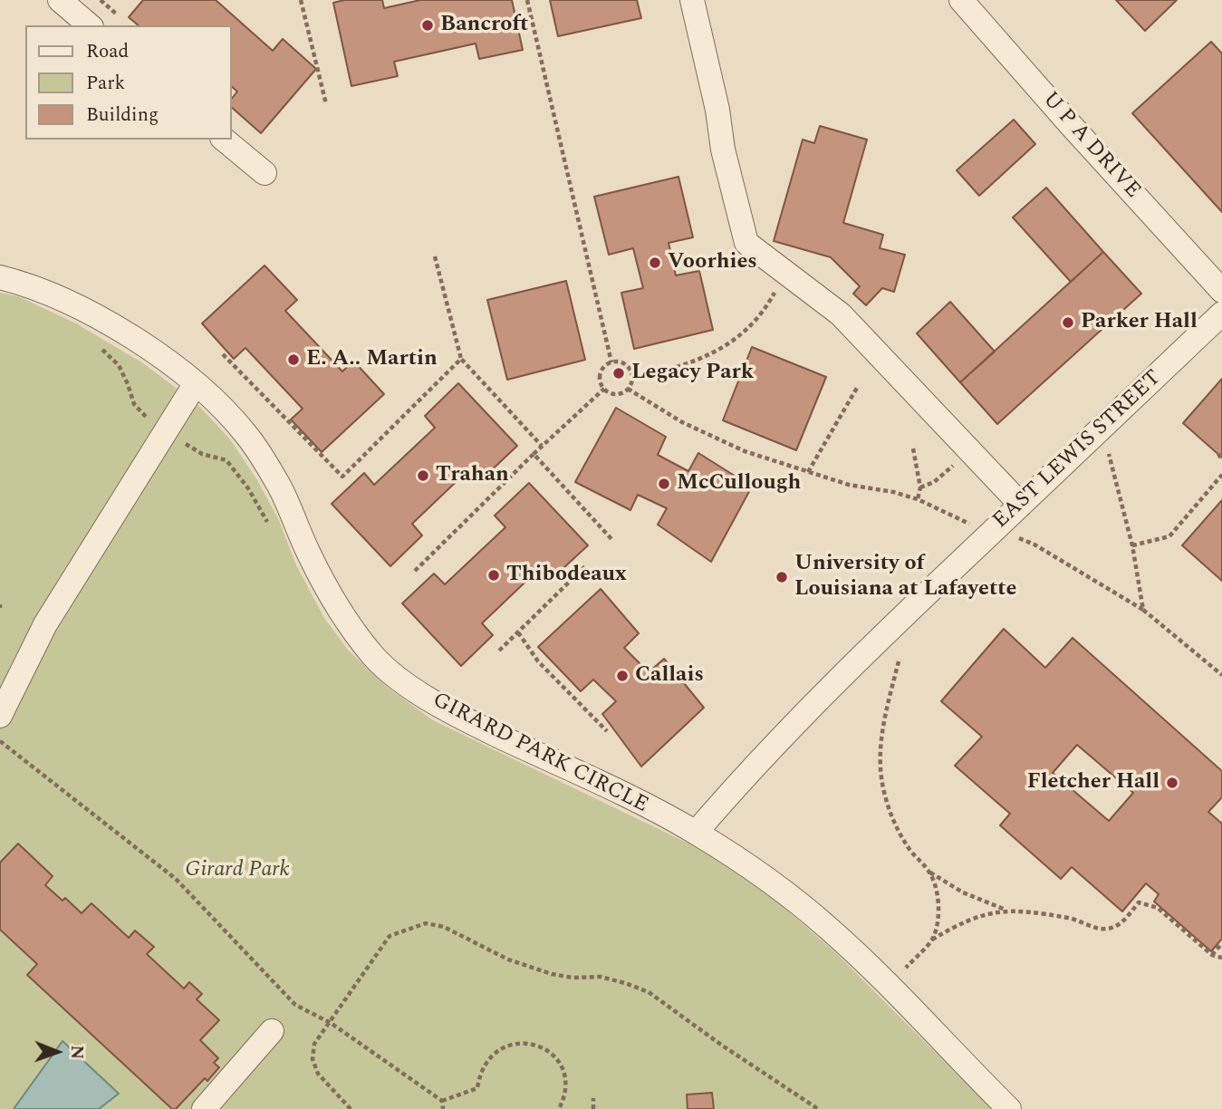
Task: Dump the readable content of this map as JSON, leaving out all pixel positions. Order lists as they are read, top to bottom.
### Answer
{
  "streets": {
    "street": ["U P A DRIVE", "EAST LEWIS STREET", "GIRARD PARK CIRCLE"]
  },
  "crossings": [
    ["EAST LEWIS STREET", "GIRARD PARK CIRCLE"]
  ],
  "parks": ["Girard Park"],
  "places": [
    "Bancroft",
    "Voorhies",
    "Parker Hall",
    "E. A.. Martin",
    "Legacy Park",
    "Trahan",
    "McCullough",
    "Thibodeaux",
    "University of Louisiana at Lafayette",
    "Callais",
    "Fletcher Hall"
  ],
  "legend": ["Road", "Park", "Building"],
  "north": "right"
}
